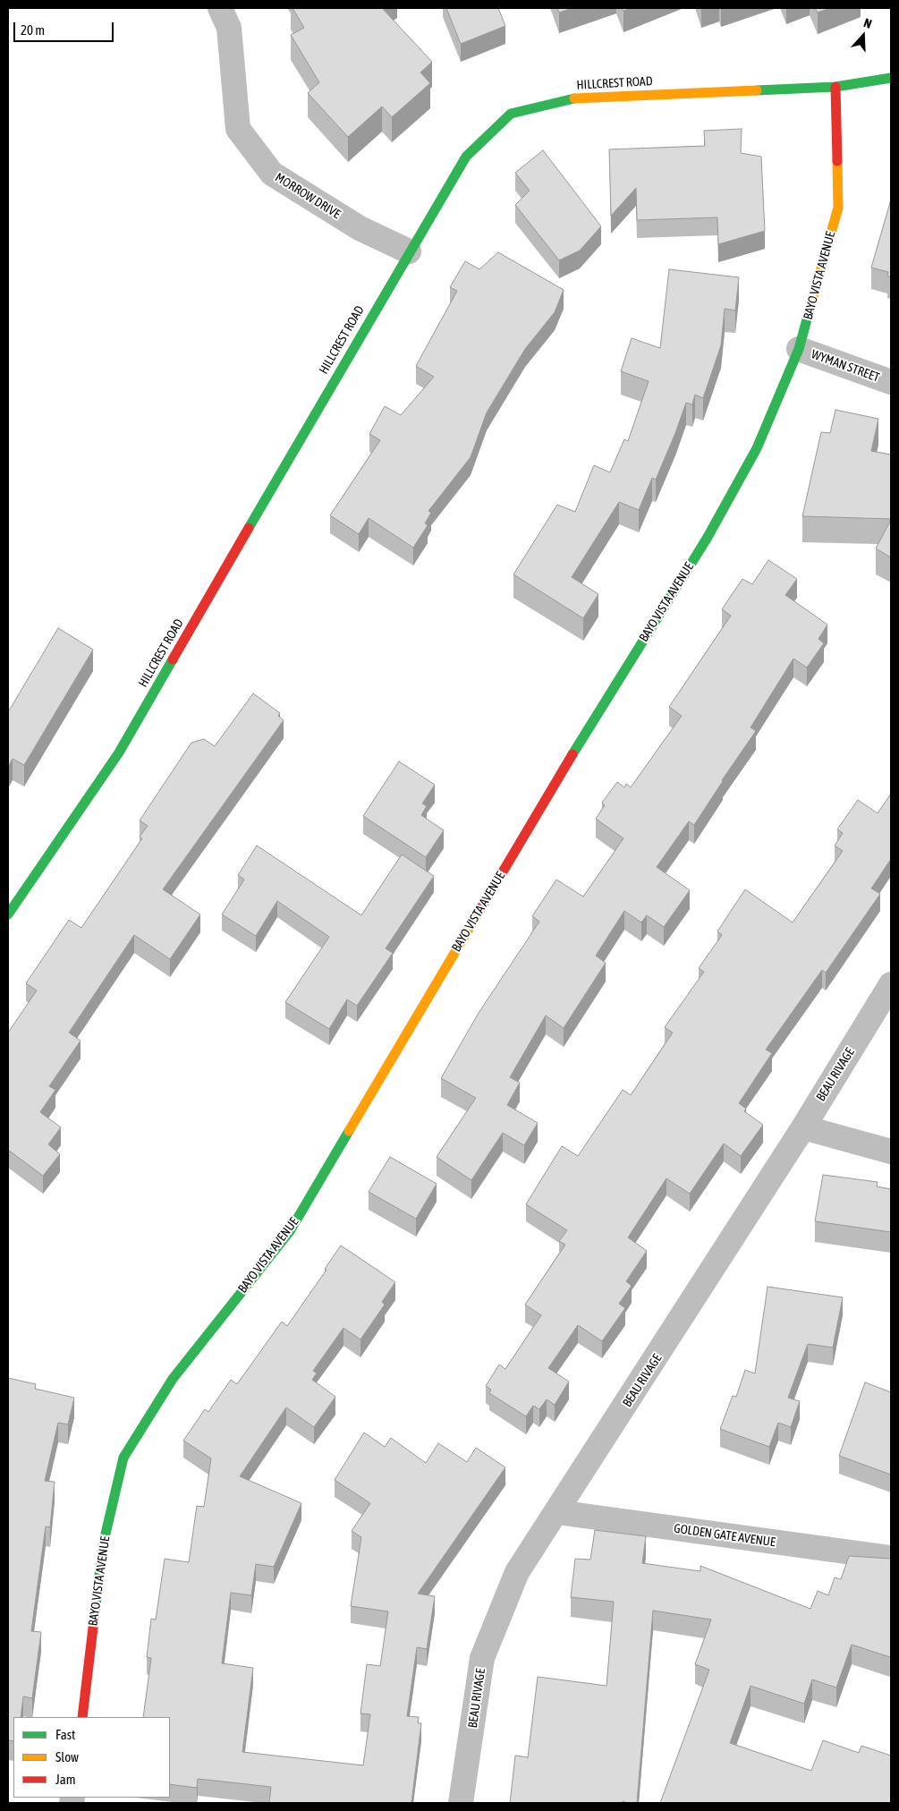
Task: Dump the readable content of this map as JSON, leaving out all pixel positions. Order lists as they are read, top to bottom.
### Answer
{
  "streets": {
    "street": [
      "HILLCREST ROAD",
      "MORROW DRIVE",
      "BAYO VISTA AVENUE",
      "WYMAN STREET",
      "BEAU RIVAGE",
      "GOLDEN GATE AVENUE"
    ]
  },
  "crossings": [
    ["HILLCREST ROAD", "MORROW DRIVE"],
    ["HILLCREST ROAD", "BAYO VISTA AVENUE"],
    ["BAYO VISTA AVENUE", "WYMAN STREET"],
    ["BEAU RIVAGE", "GOLDEN GATE AVENUE"]
  ],
  "legend": ["Fast", "Slow", "Jam"],
  "scale_bar": "20 m",
  "north": "top"
}
